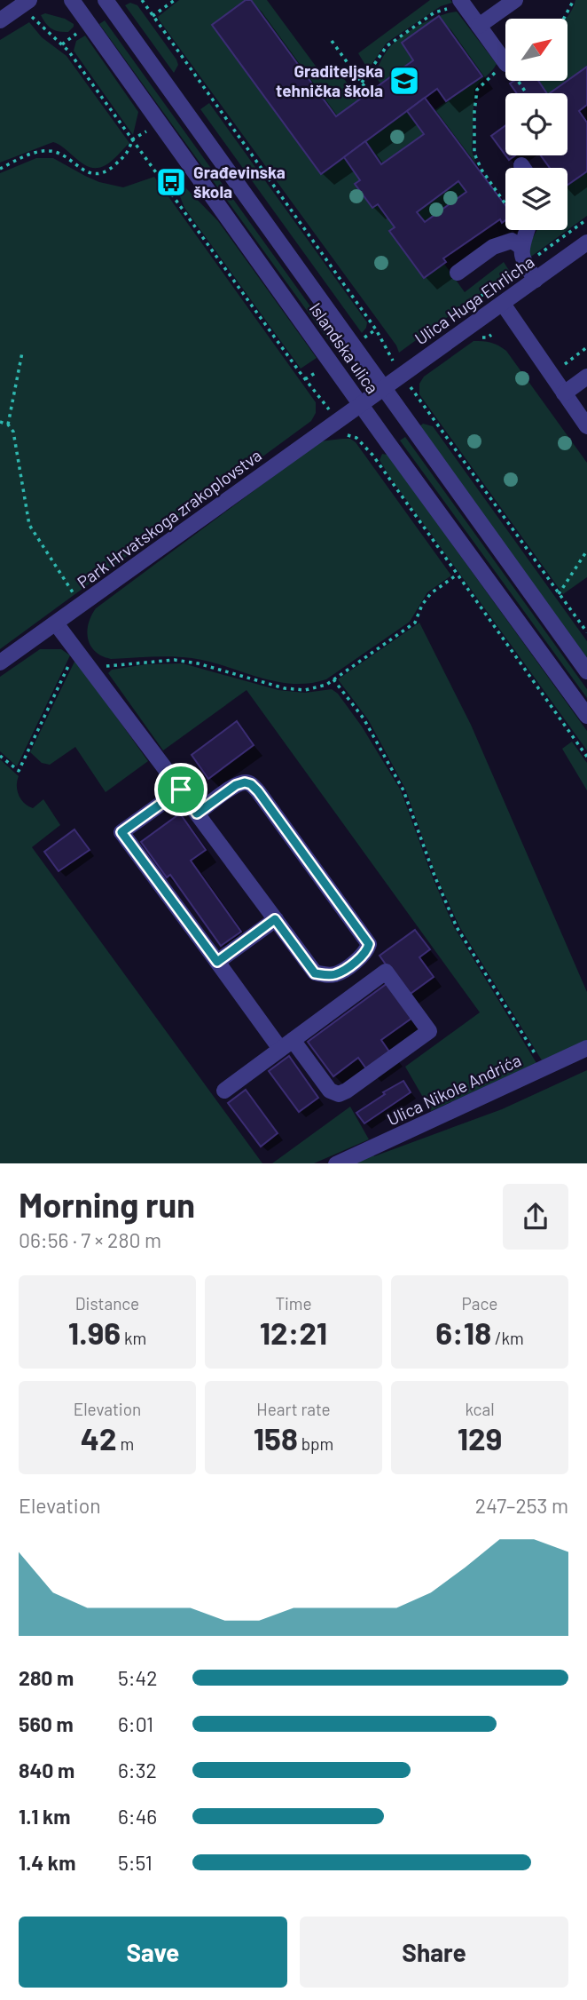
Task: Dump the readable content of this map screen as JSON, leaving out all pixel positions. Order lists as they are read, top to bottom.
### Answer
{
  "streets": {
    "street": [
      "Ulica Huga Ehrlicha",
      "Islandska ulica",
      "Park Hrvatskoga zrakoplovstva",
      "Ulica Nikole Andrića"
    ]
  },
  "crossings": [
    ["Ulica Huga Ehrlicha", "Islandska ulica"],
    ["Ulica Huga Ehrlicha", "Park Hrvatskoga zrakoplovstva"],
    ["Islandska ulica", "Park Hrvatskoga zrakoplovstva"]
  ],
  "places": {
    "school or university": ["Graditeljska tehnička škola"],
    "bus stop": ["Građevinska škola"]
  },
  "north": "top right",
  "page": {
    "heading": ["Morning run", "06:56 · 7 × 280 m"],
    "stats": [
      ["Distance", "1.96 km"],
      ["Time", "12:21"],
      ["Pace", "6:18 /km"],
      ["Elevation", "42 m"],
      ["Heart rate", "158 bpm"],
      ["kcal", "129"]
    ],
    "chart": ["Elevation", "247–253 m"],
    "list": [
      {
        "name": "280 m",
        "note": "5:42"
      },
      {
        "name": "560 m",
        "note": "6:01"
      },
      {
        "name": "840 m",
        "note": "6:32"
      },
      {
        "name": "1.1 km",
        "note": "6:46"
      },
      {
        "name": "1.4 km",
        "note": "5:51"
      }
    ],
    "buttons": ["Save", "Share"]
  }
}
